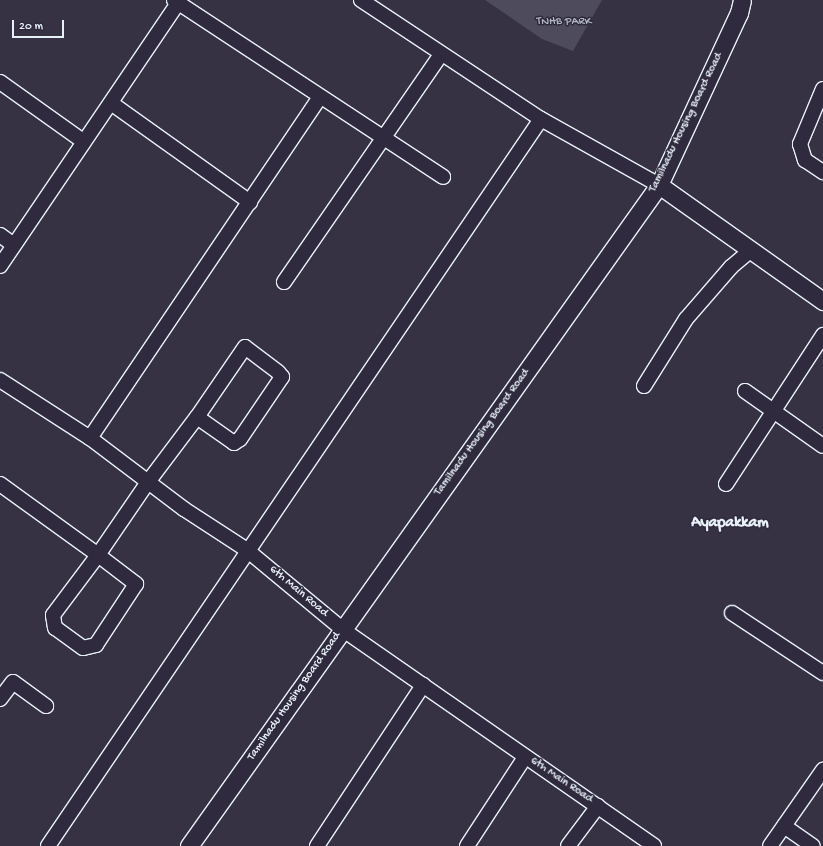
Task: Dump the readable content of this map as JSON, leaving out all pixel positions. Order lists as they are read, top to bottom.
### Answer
{
  "streets": {
    "street": ["Tamilnadu Housing Board Road", "6th Main Road"]
  },
  "crossings": [
    ["Tamilnadu Housing Board Road", "6th Main Road"]
  ],
  "districts": ["Ayapakkam"],
  "parks": ["TNHB PARK"],
  "scale_bar": "20 m"
}
